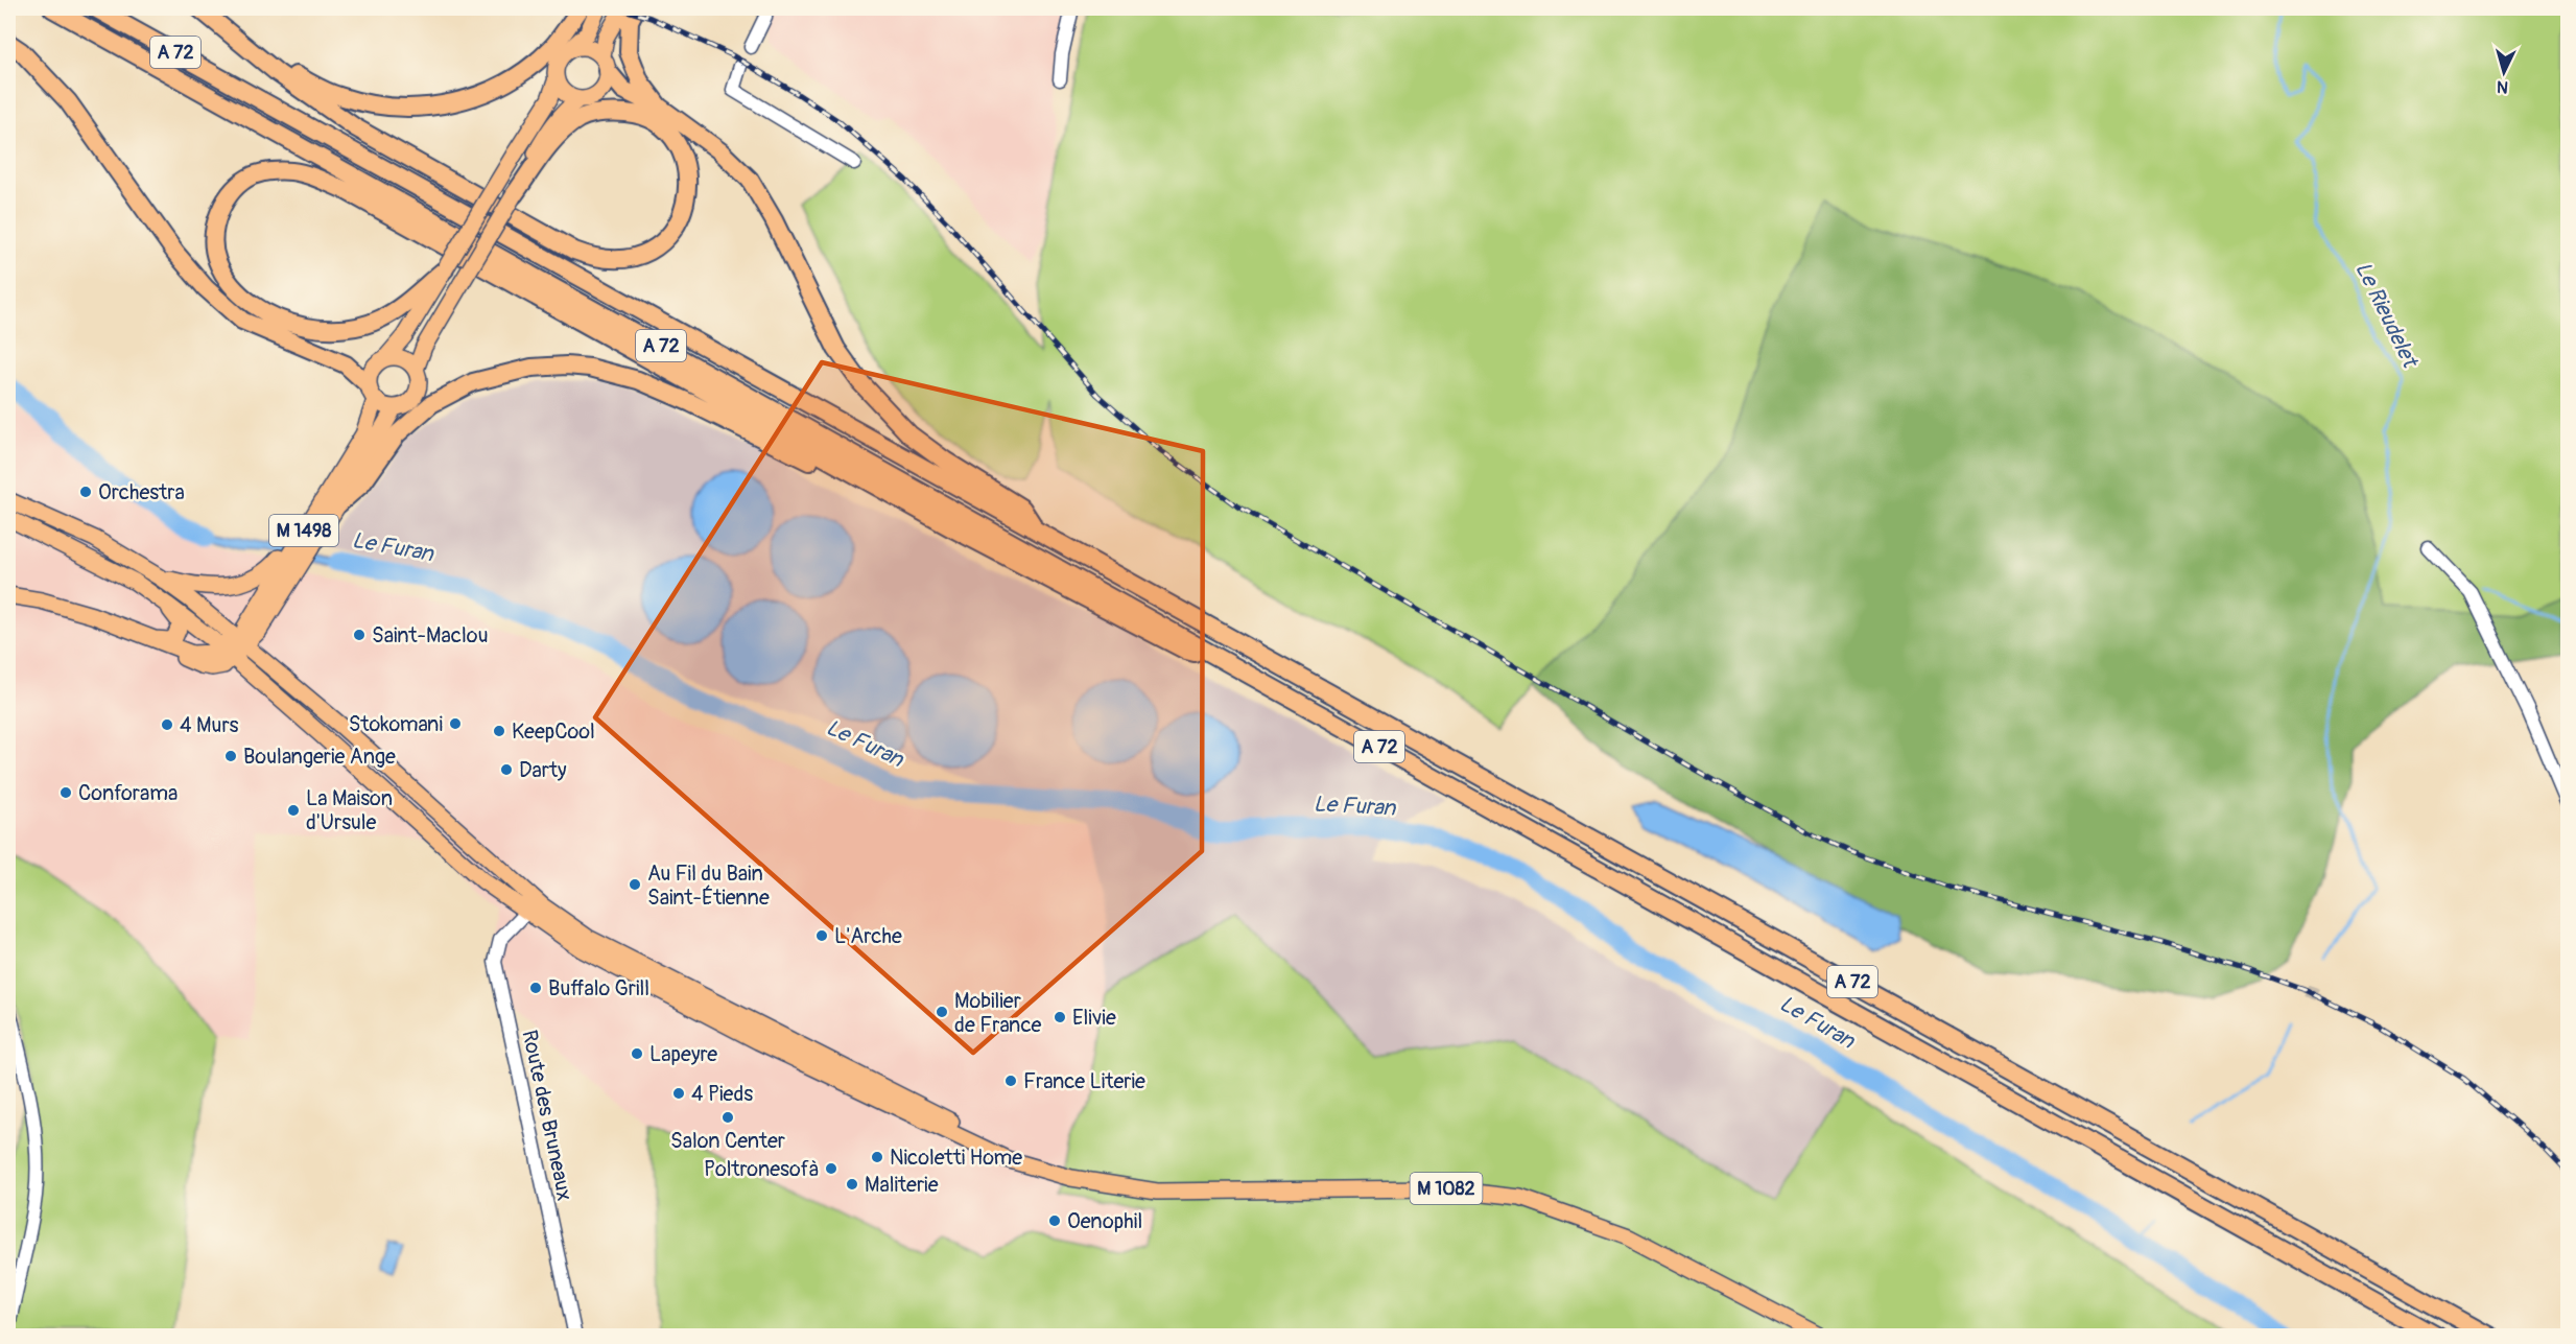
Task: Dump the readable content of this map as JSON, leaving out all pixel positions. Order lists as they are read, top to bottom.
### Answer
{
  "streets": {
    "highway": ["A 72"],
    "main road": ["M 1498", "M 1082"],
    "street": ["Route des Bruneaux"]
  },
  "crossings": [
    ["M 1498", "M 1082"],
    ["Route des Bruneaux", "M 1082"]
  ],
  "water": ["Le Rieudelet", "Le Furan"],
  "places": [
    "Orchestra",
    "Saint-Maclou",
    "Stokomani",
    "4 Murs",
    "KeepCool",
    "Boulangerie Ange",
    "Darty",
    "Conforama",
    "La Maison d'Ursule",
    "Au Fil du Bain Saint-Étienne",
    "L'Arche",
    "Buffalo Grill",
    "Mobilier de France",
    "Elivie",
    "Lapeyre",
    "France Literie",
    "4 Pieds",
    "Salon Center",
    "Nicoletti Home",
    "Poltronesofà",
    "Maliterie",
    "Oenophil"
  ],
  "north": "bottom"
}
